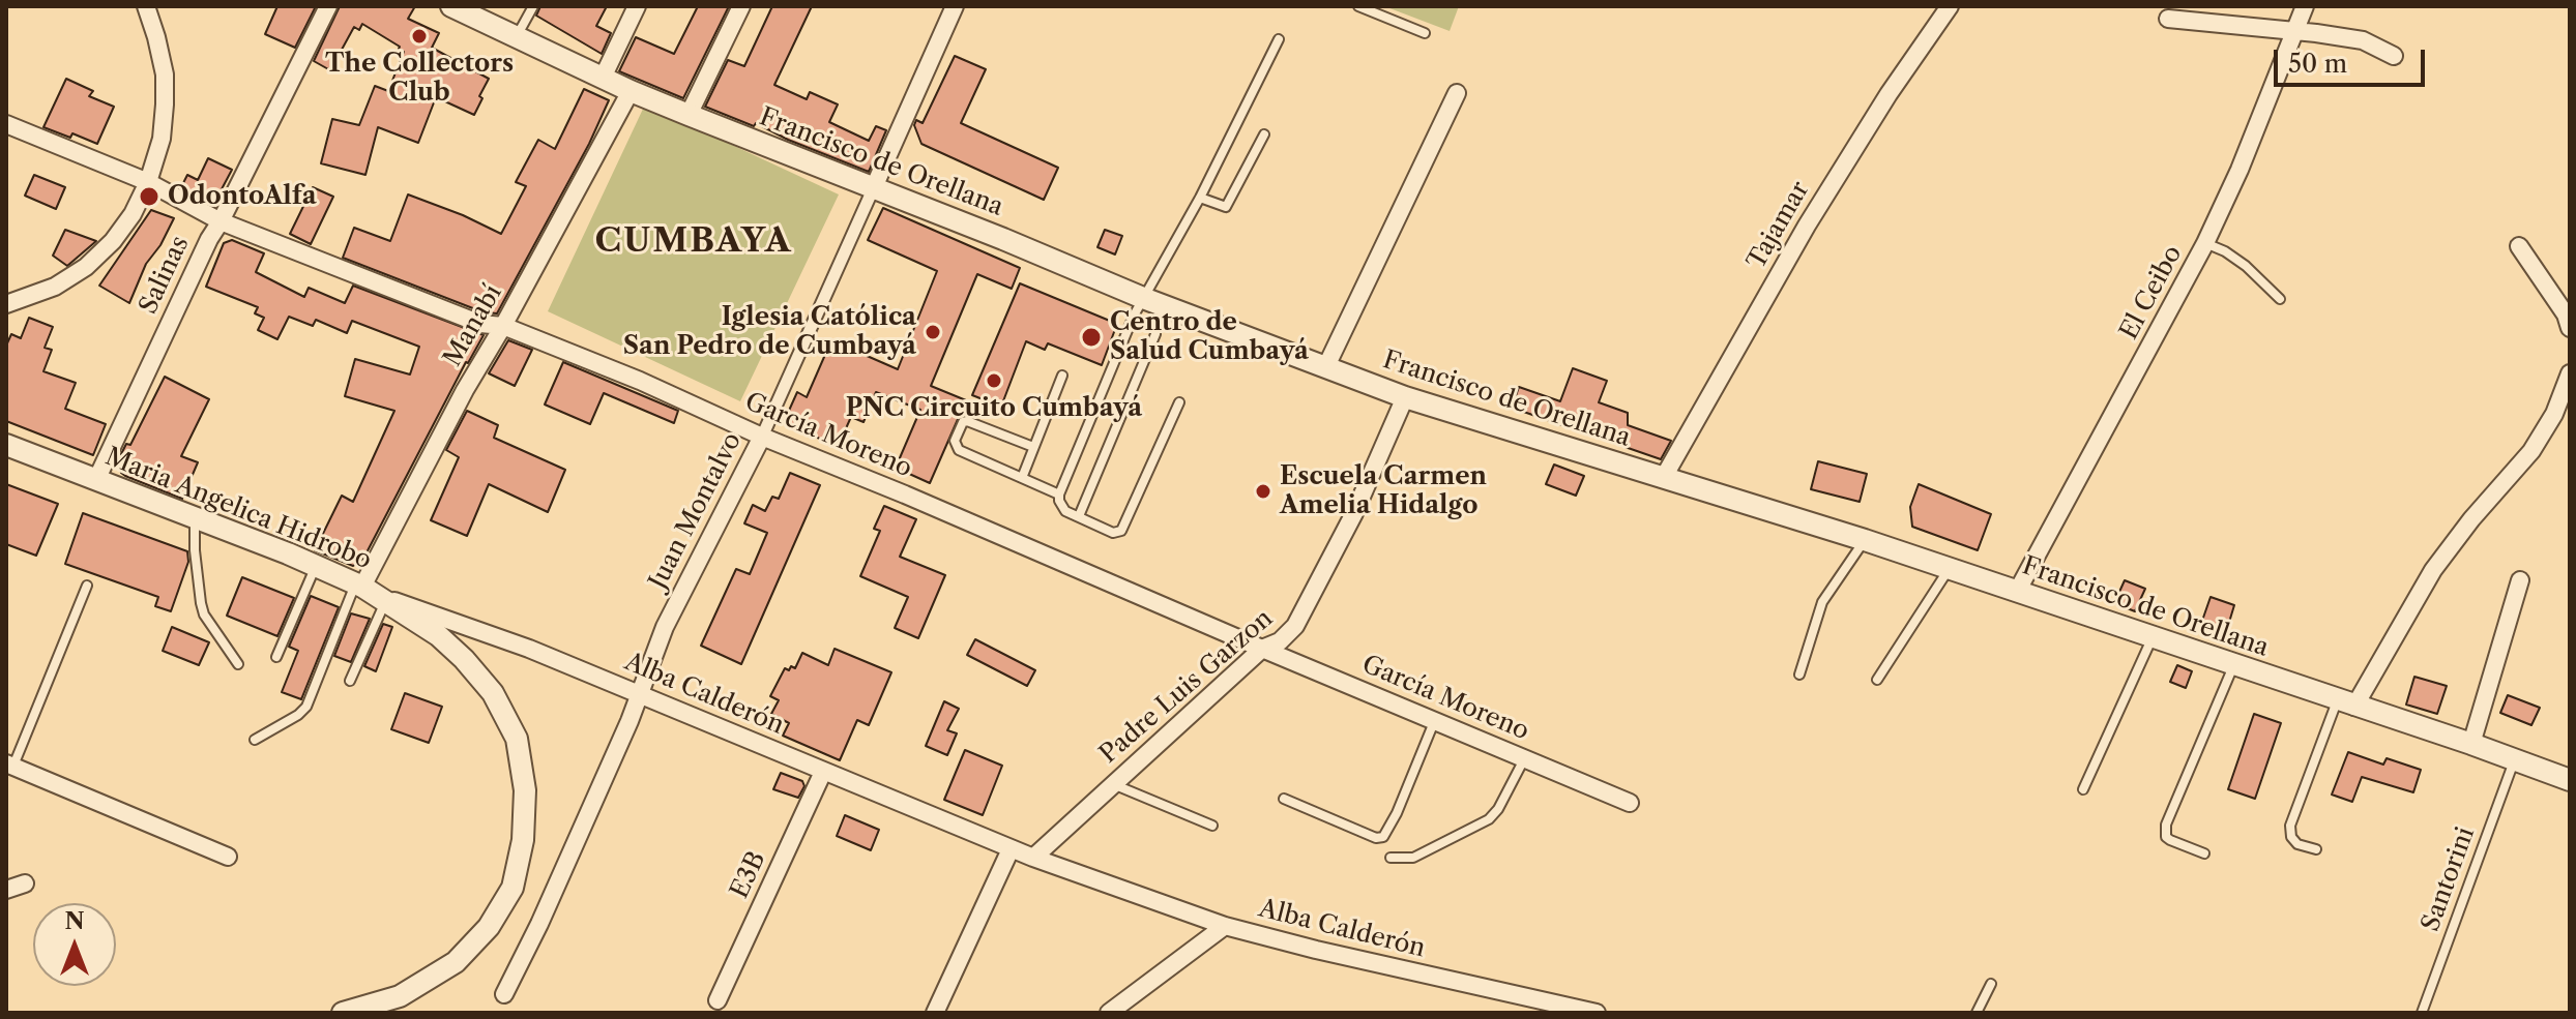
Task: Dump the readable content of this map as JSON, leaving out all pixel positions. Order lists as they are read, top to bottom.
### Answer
{
  "streets": {
    "street": [
      "Francisco de Orellana",
      "Tajamar",
      "Salinas",
      "El Ceibo",
      "Manabí",
      "García Moreno",
      "Maria Angelica Hidrobo",
      "Juan Montalvo",
      "Padre Luis Garzon",
      "Alba Calderón",
      "E3B"
    ],
    "lane": ["Santorini"]
  },
  "crossings": [
    ["Francisco de Orellana", "Tajamar"],
    ["Francisco de Orellana", "El Ceibo"],
    ["Francisco de Orellana", "Manabí"],
    ["Francisco de Orellana", "Juan Montalvo"],
    ["Francisco de Orellana", "Padre Luis Garzon"],
    ["Francisco de Orellana", "Santorini"],
    ["Salinas", "García Moreno"],
    ["Salinas", "Maria Angelica Hidrobo"],
    ["Manabí", "García Moreno"],
    ["Manabí", "Maria Angelica Hidrobo"],
    ["Manabí", "Alba Calderón"],
    ["García Moreno", "Juan Montalvo"],
    ["García Moreno", "Padre Luis Garzon"],
    ["Maria Angelica Hidrobo", "Alba Calderón"],
    ["Juan Montalvo", "Alba Calderón"],
    ["Padre Luis Garzon", "Alba Calderón"],
    ["Alba Calderón", "E3B"]
  ],
  "districts": ["CUMBAYA"],
  "places": [
    "The Collectors Club",
    "OdontoAlfa",
    "Iglesia Católica San Pedro de Cumbayá",
    "Centro de Salud Cumbayá",
    "PNC Circuito Cumbayá",
    "Escuela Carmen Amelia Hidalgo"
  ],
  "scale_bar": "50 m",
  "north": "top"
}
